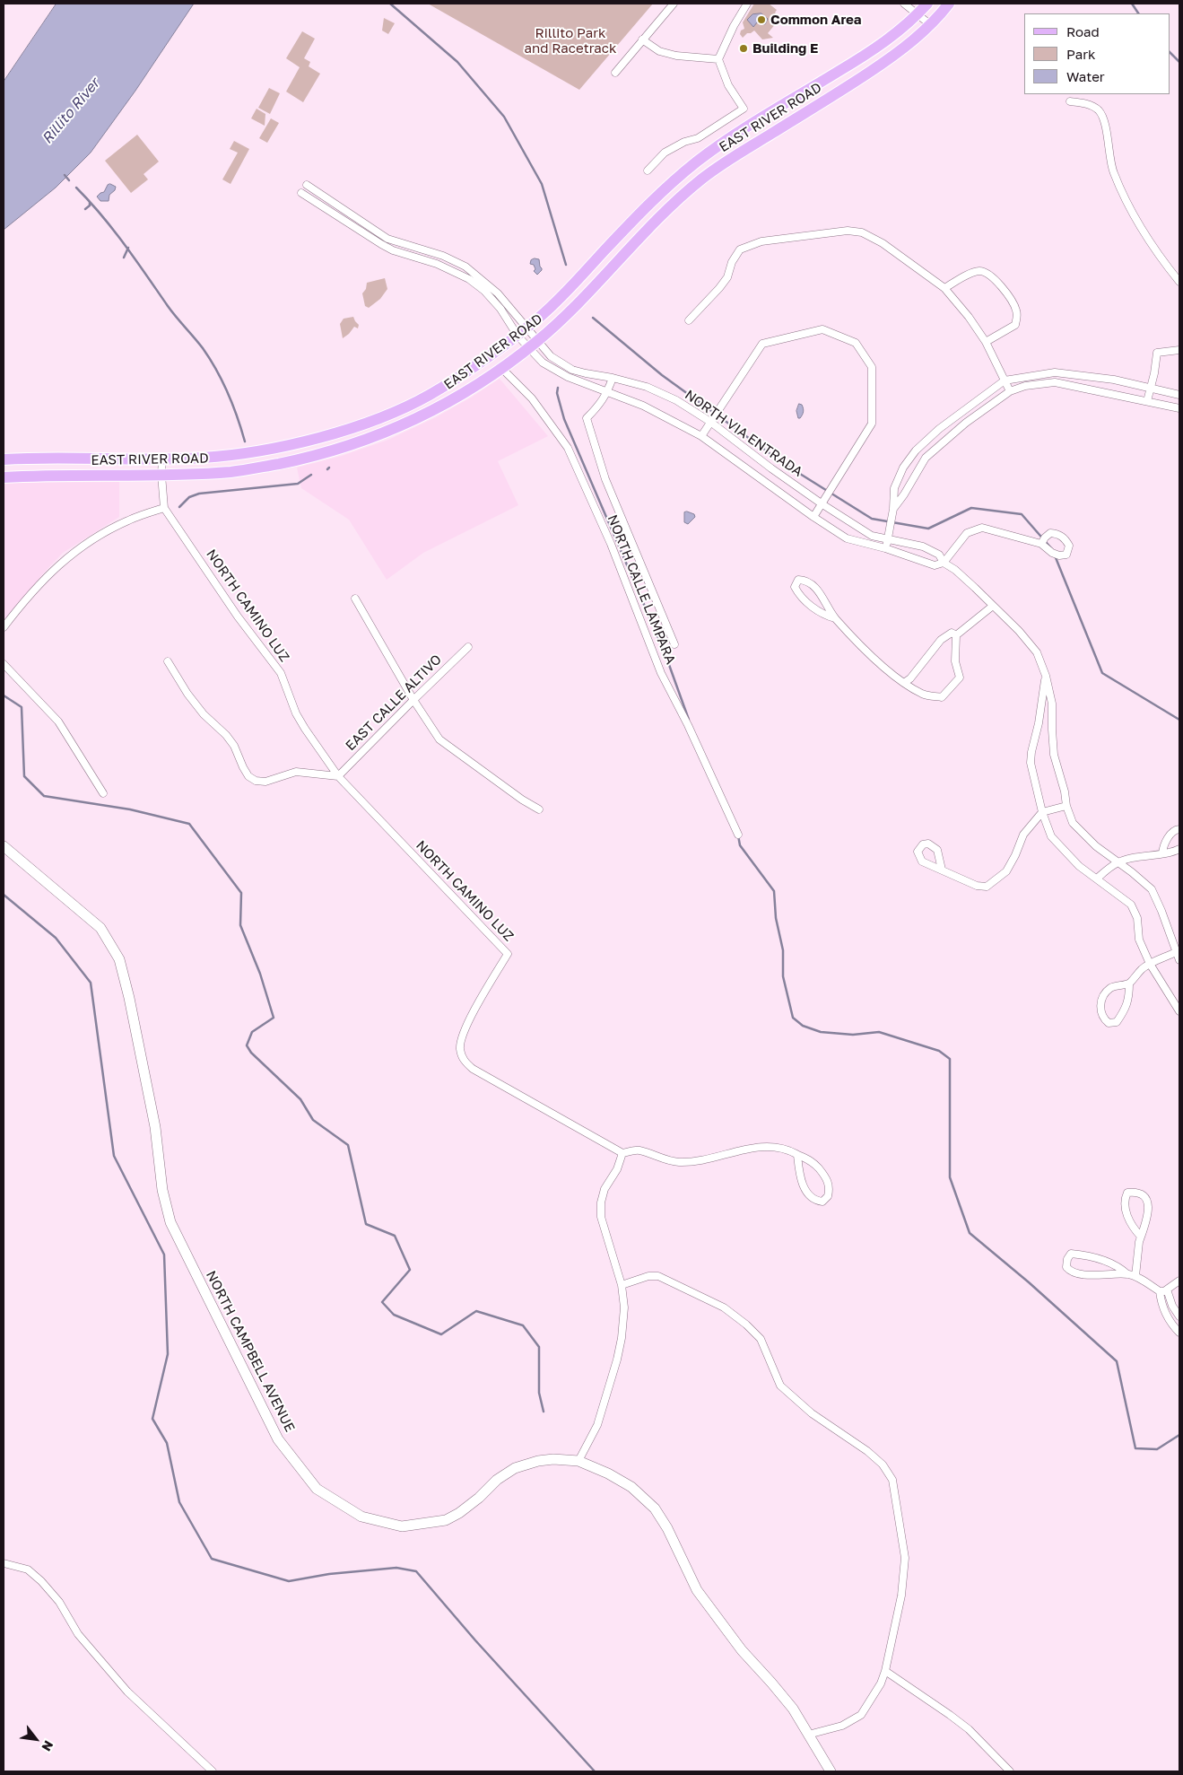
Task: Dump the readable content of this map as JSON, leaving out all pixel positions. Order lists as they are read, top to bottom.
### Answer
{
  "streets": {
    "main road": ["EAST RIVER ROAD", "NORTH CAMPBELL AVENUE"],
    "street": [
      "NORTH VIA ENTRADA",
      "NORTH CALLE LAMPARA",
      "NORTH CAMINO LUZ",
      "EAST CALLE ALTIVO"
    ]
  },
  "crossings": [
    ["EAST RIVER ROAD", "NORTH VIA ENTRADA"],
    ["EAST RIVER ROAD", "NORTH CALLE LAMPARA"],
    ["EAST RIVER ROAD", "NORTH CAMINO LUZ"],
    ["NORTH VIA ENTRADA", "NORTH CALLE LAMPARA"],
    ["NORTH CAMINO LUZ", "EAST CALLE ALTIVO"]
  ],
  "water": ["Rillito River"],
  "parks": ["Rillito Park and Racetrack"],
  "places": ["Common Area", "Building E"],
  "legend": ["Road", "Park", "Water"],
  "north": "bottom right"
}
